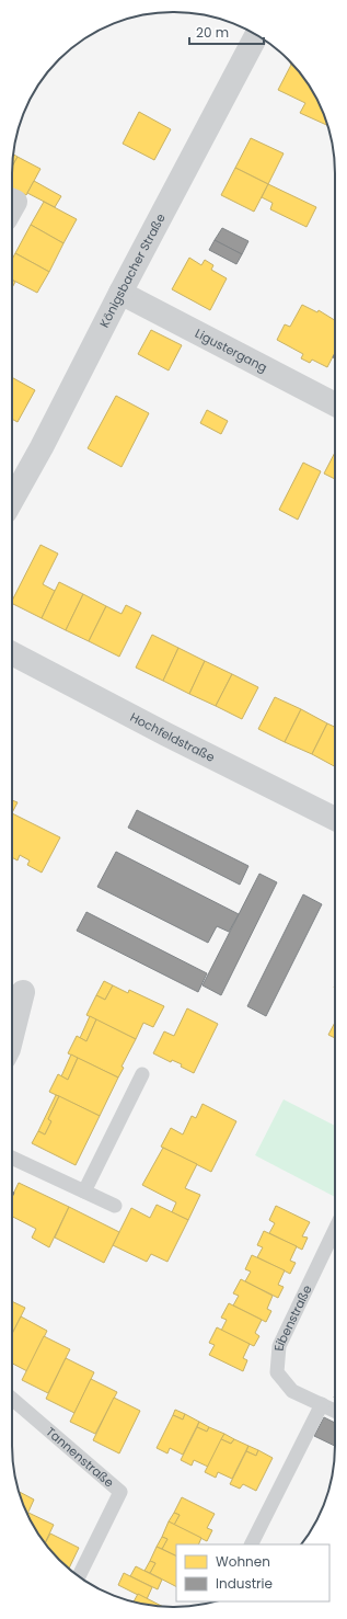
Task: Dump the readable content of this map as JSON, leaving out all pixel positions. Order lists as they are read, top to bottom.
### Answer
{
  "streets": {
    "street": ["Königsbacher Straße", "Ligustergang", "Hochfeldstraße"],
    "lane": ["Eibenstraße", "Tannenstraße"]
  },
  "crossings": [
    ["Königsbacher Straße", "Ligustergang"]
  ],
  "legend": ["Wohnen", "Industrie"],
  "scale_bar": "20 m"
}
